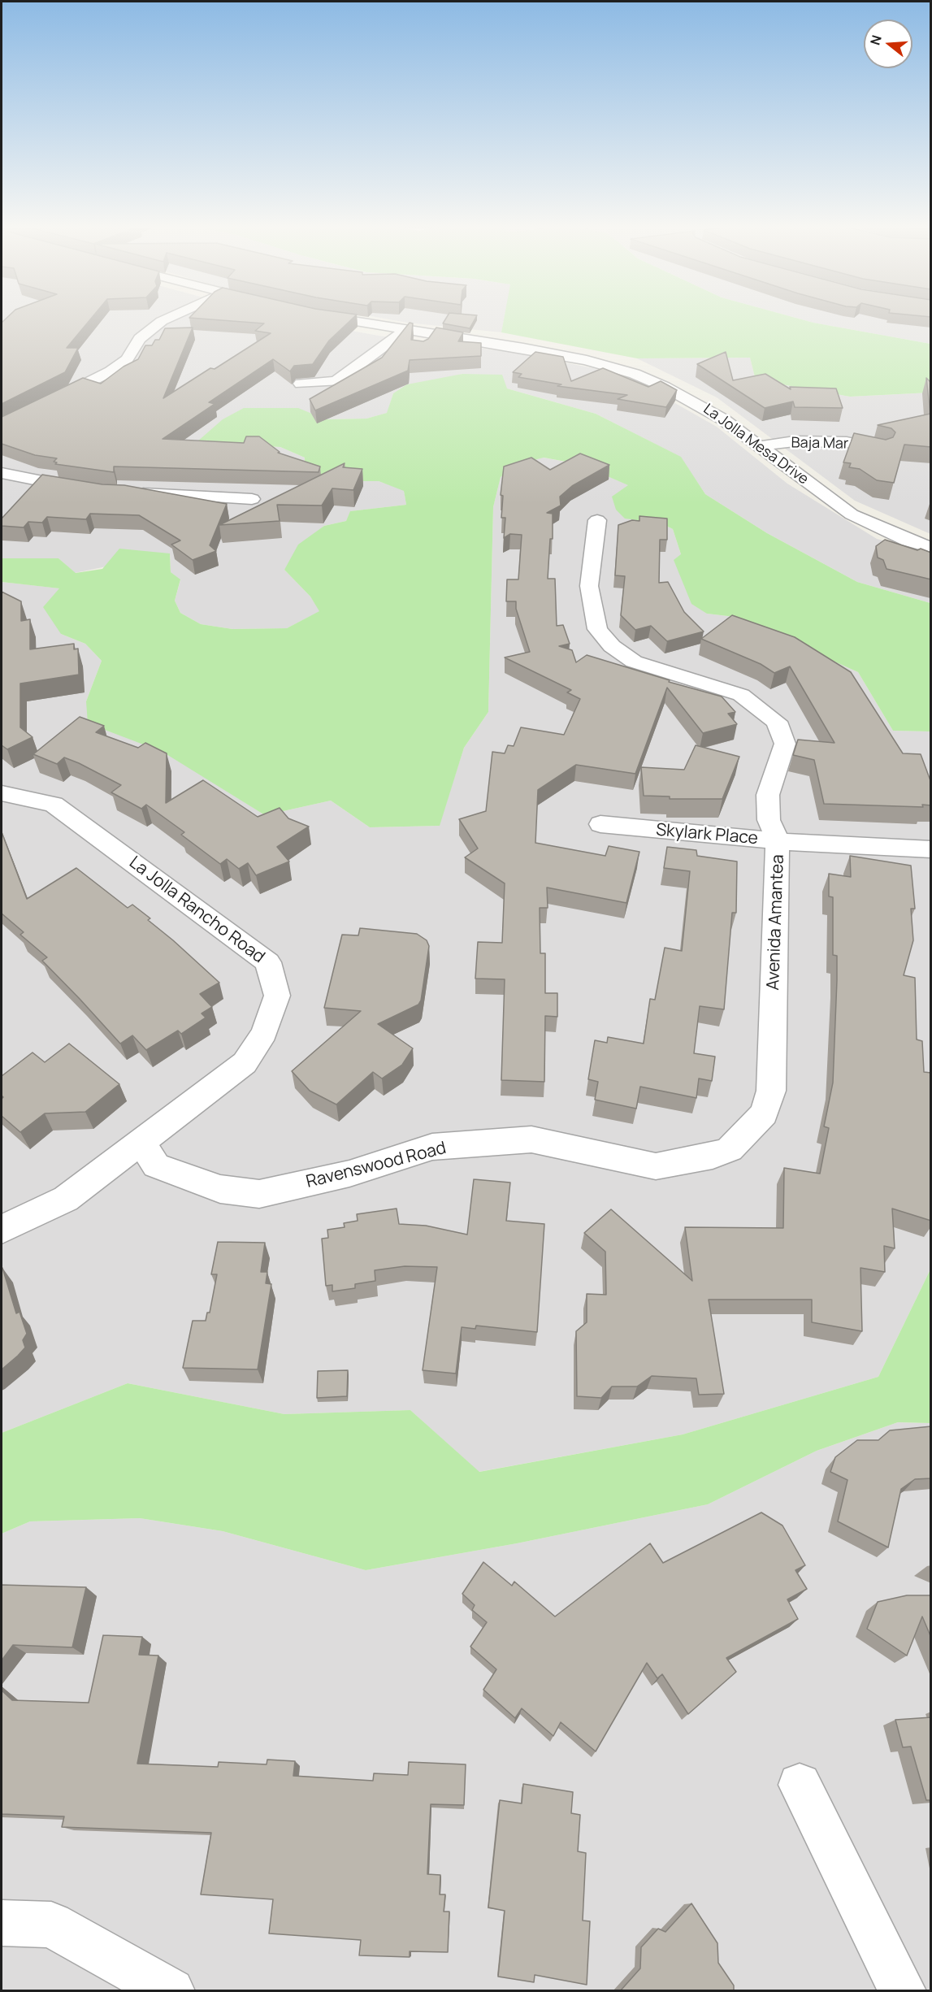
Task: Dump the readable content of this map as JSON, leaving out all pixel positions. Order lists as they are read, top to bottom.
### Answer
{
  "streets": {
    "street": [
      "Baja Mar",
      "La Jolla Mesa Drive",
      "Skylark Place",
      "La Jolla Rancho Road",
      "Avenida Amantea",
      "Ravenswood Road"
    ]
  },
  "crossings": [
    ["Baja Mar", "La Jolla Mesa Drive"],
    ["Skylark Place", "Avenida Amantea"],
    ["La Jolla Rancho Road", "Ravenswood Road"],
    ["Avenida Amantea", "Ravenswood Road"]
  ],
  "north": "left"
}
